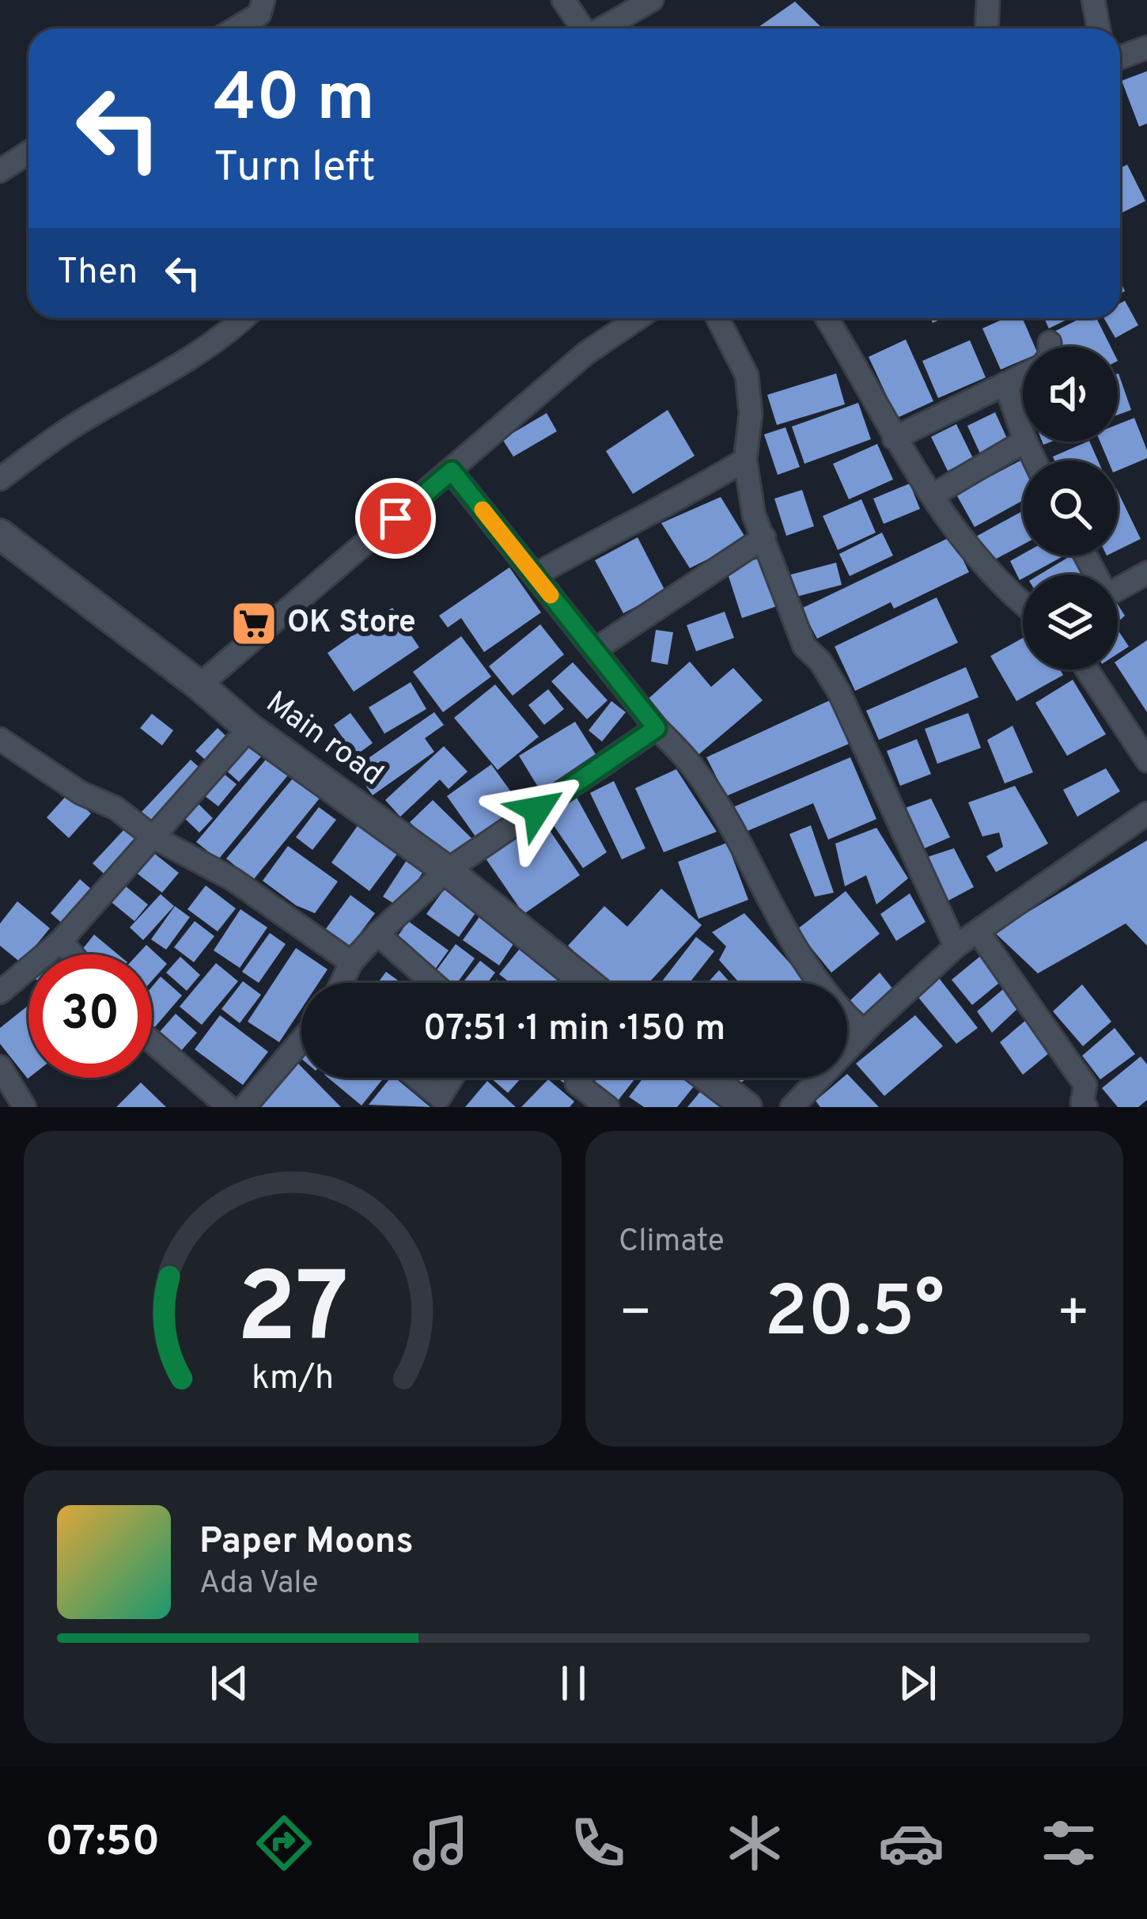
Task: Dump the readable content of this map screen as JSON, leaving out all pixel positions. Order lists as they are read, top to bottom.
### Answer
{
  "streets": {
    "street": ["Main road"]
  },
  "places": {
    "supermarket": ["OK Store"]
  },
  "page": {
    "turn": ["40 m", "Turn left"],
    "then": "Then",
    "limit": "30",
    "trip": "07:51 · 1 min · 150 m",
    "tile": "Climate",
    "heat": ["−", "20.5°", "+"],
    "song": ["Paper Moons", "Ada Vale"],
    "tabs": "07:50",
    "gauge": ["27", "km/h"]
  }
}
